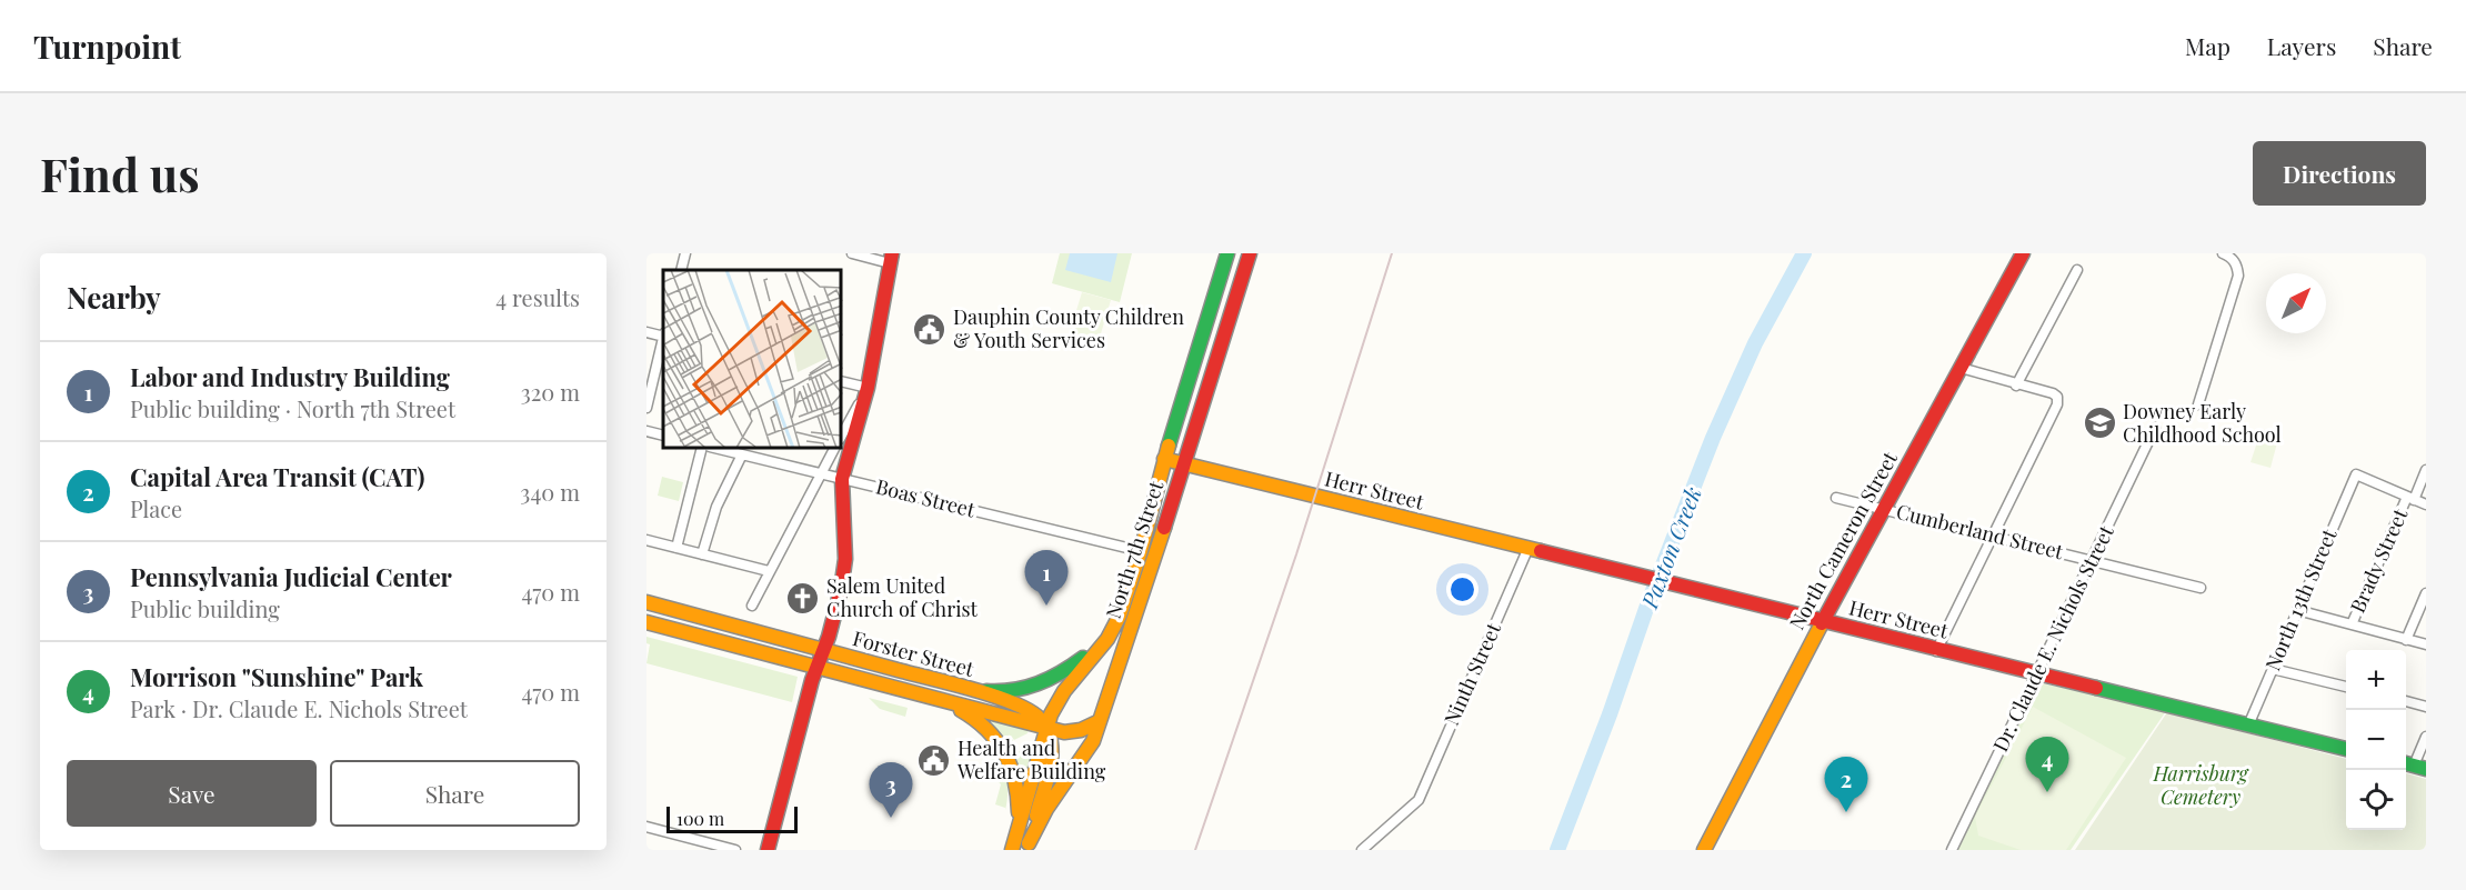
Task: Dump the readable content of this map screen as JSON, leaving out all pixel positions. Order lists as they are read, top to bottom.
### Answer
{
  "streets": {
    "main road": [
      "Herr Street",
      "North Cameron Street",
      "North 7th Street",
      "Forster Street"
    ],
    "street": [
      "Boas Street",
      "Cumberland Street",
      "Brady Street",
      "North 13th Street",
      "Dr. Claude E. Nichols Street",
      "Ninth Street"
    ]
  },
  "crossings": [
    ["Herr Street", "North Cameron Street"],
    ["Herr Street", "North 7th Street"],
    ["Herr Street", "North 13th Street"],
    ["Herr Street", "Dr. Claude E. Nichols Street"],
    ["Herr Street", "Ninth Street"],
    ["Boas Street", "North 7th Street"],
    ["Cumberland Street", "North Cameron Street"],
    ["Cumberland Street", "Dr. Claude E. Nichols Street"],
    ["North 7th Street", "Forster Street"],
    ["Brady Street", "North 13th Street"]
  ],
  "water": ["Paxton Creek"],
  "parks": ["Harrisburg Cemetery"],
  "places": {
    "public building": ["Dauphin County Children & Youth Services", "Health and Welfare Building"],
    "school or university": ["Downey Early Childhood School"],
    "church": ["Salem United Church of Christ"]
  },
  "scale_bar": "100 m",
  "north": "top right",
  "page": {
    "header": "Turnpoint",
    "nav": ["Map", "Layers", "Share"],
    "buttons": [
      "Directions",
      ["Save", "Share"]
    ],
    "title": "Find us",
    "heading": ["Nearby", "4 results"],
    "list": [
      {
        "mark": "1",
        "name": "Labor and Industry Building",
        "note": "Public building · North 7th Street",
        "value": "320 m"
      },
      {
        "mark": "2",
        "name": "Capital Area Transit (CAT)",
        "note": "Place",
        "value": "340 m"
      },
      {
        "mark": "3",
        "name": "Pennsylvania Judicial Center",
        "note": "Public building",
        "value": "470 m"
      },
      {
        "mark": "4",
        "name": "Morrison \"Sunshine\" Park",
        "note": "Park · Dr. Claude E. Nichols Street",
        "value": "470 m"
      }
    ],
    "pins": [
      "1",
      "4",
      "2",
      "3"
    ],
    "map_buttons": ["+", "−"],
    "scale": "100 m"
  }
}
